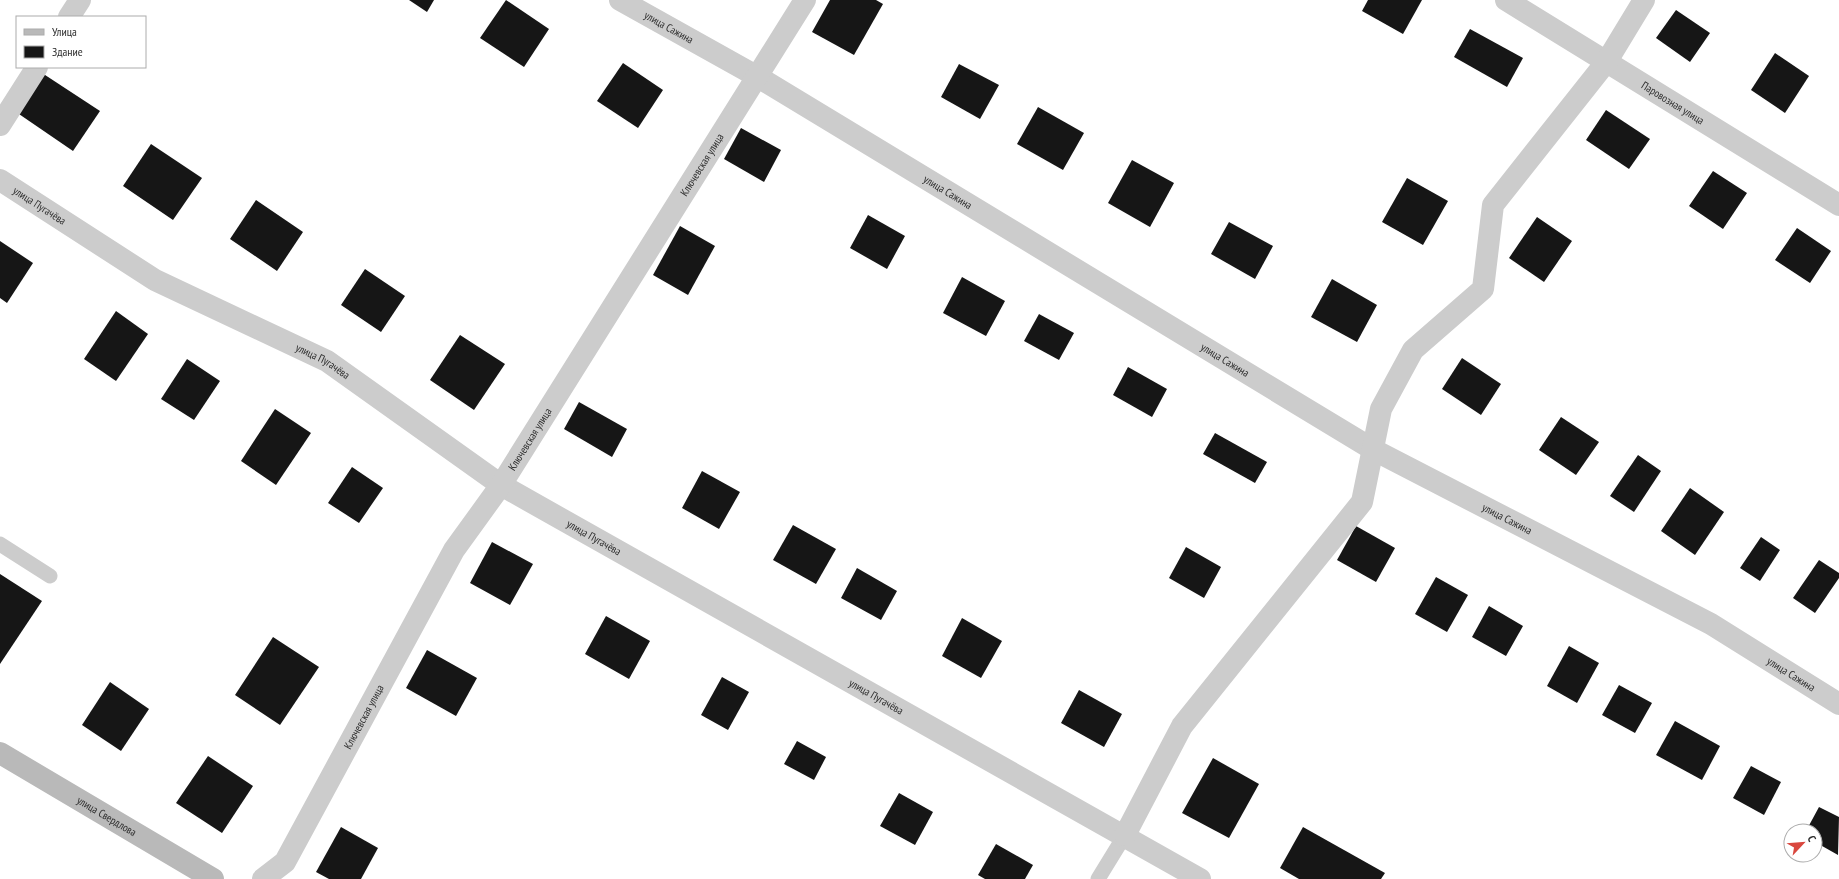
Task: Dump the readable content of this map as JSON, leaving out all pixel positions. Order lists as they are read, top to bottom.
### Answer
{
  "streets": {
    "street": [
      "улица Сажина",
      "Паровозная улица",
      "Ключевская улица",
      "улица Пугачёва",
      "улица Свердлова"
    ]
  },
  "crossings": [
    ["улица Сажина", "Ключевская улица"],
    ["Ключевская улица", "улица Пугачёва"]
  ],
  "legend": ["Улица", "Здание"],
  "north": "top right"
}
